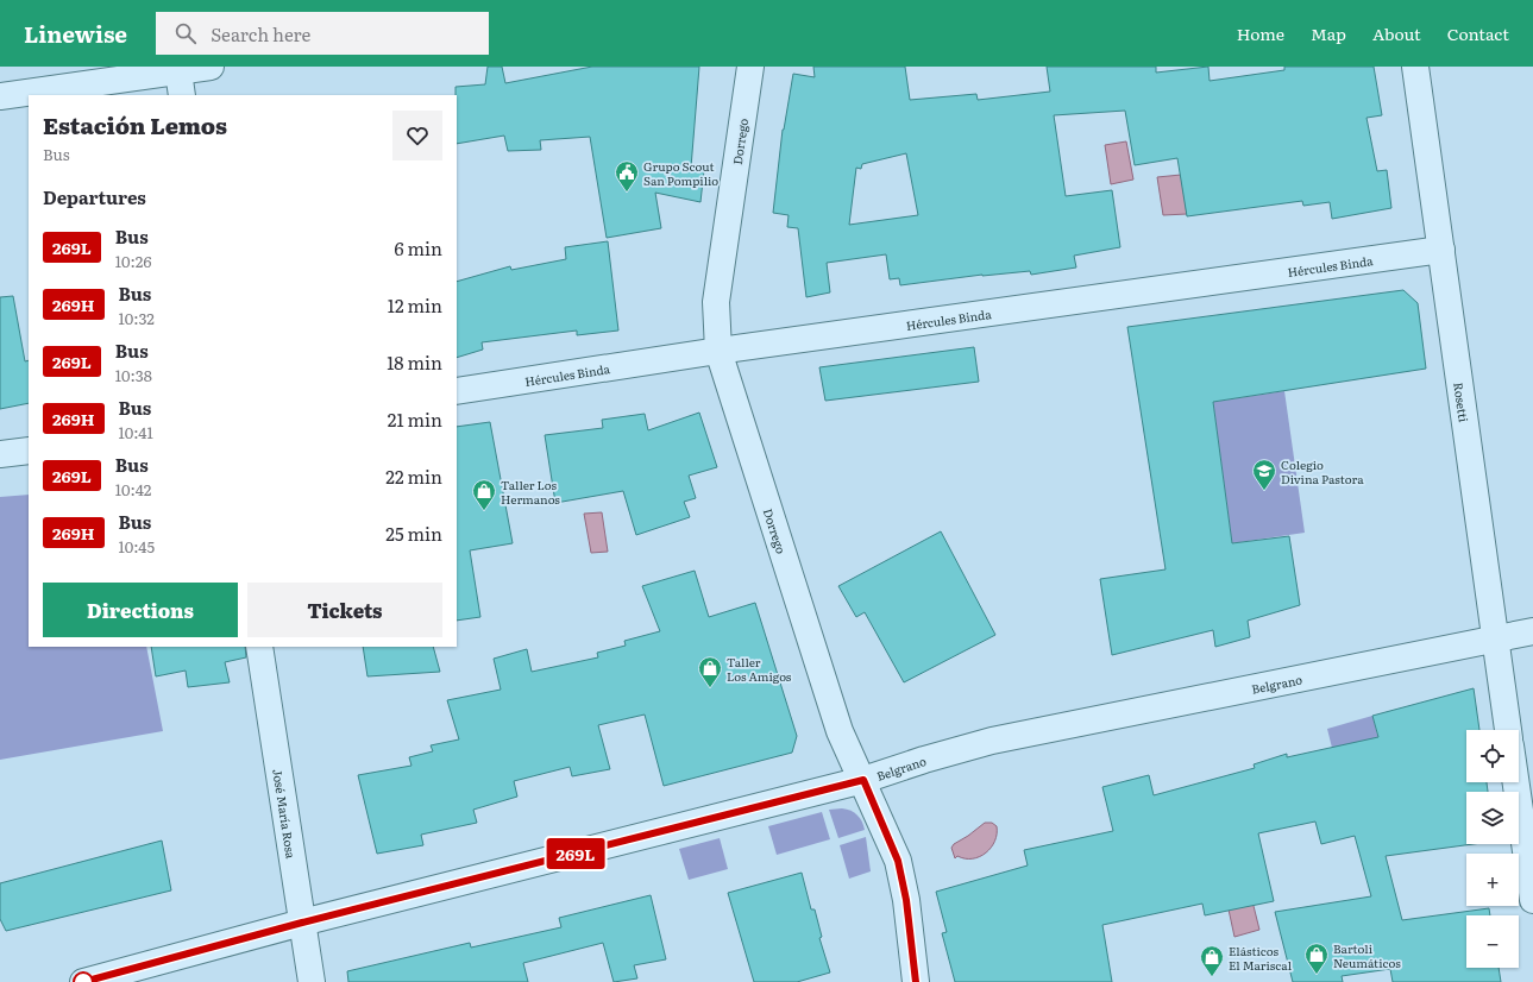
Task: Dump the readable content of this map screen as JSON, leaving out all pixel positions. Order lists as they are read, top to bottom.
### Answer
{
  "streets": {
    "street": [
      "Dorrego",
      "Hércules Binda",
      "Rosetti",
      "Belgrano",
      "José María Rosa"
    ]
  },
  "crossings": [
    ["Dorrego", "Hércules Binda"],
    ["Dorrego", "Belgrano"],
    ["Hércules Binda", "Rosetti"],
    ["Rosetti", "Belgrano"],
    ["Belgrano", "José María Rosa"]
  ],
  "places": {
    "public building": ["Grupo Scout San Pompilio"],
    "school or university": ["Colegio Divina Pastora"],
    "shop": [
      "Taller Los Hermanos",
      "Taller Los Amigos",
      "Bartoli Neumáticos",
      "Elásticos El Mariscal"
    ]
  },
  "lines": ["bus line 269L"],
  "page": {
    "header": "Linewise",
    "search": "Search here",
    "nav": [
      "Home",
      "Map",
      "About",
      "Contact"
    ],
    "on_map": "269L",
    "heading": [
      ["Estación Lemos", "Bus"],
      "Departures"
    ],
    "list": [
      {
        "mark": "269L",
        "name": "Bus",
        "note": "10:26",
        "value": "6 min"
      },
      {
        "mark": "269H",
        "name": "Bus",
        "note": "10:32",
        "value": "12 min"
      },
      {
        "mark": "269L",
        "name": "Bus",
        "note": "10:38",
        "value": "18 min"
      },
      {
        "mark": "269H",
        "name": "Bus",
        "note": "10:41",
        "value": "21 min"
      },
      {
        "mark": "269L",
        "name": "Bus",
        "note": "10:42",
        "value": "22 min"
      },
      {
        "mark": "269H",
        "name": "Bus",
        "note": "10:45",
        "value": "25 min"
      }
    ],
    "buttons": ["Directions", "Tickets"],
    "map_buttons": ["+", "−"]
  }
}
